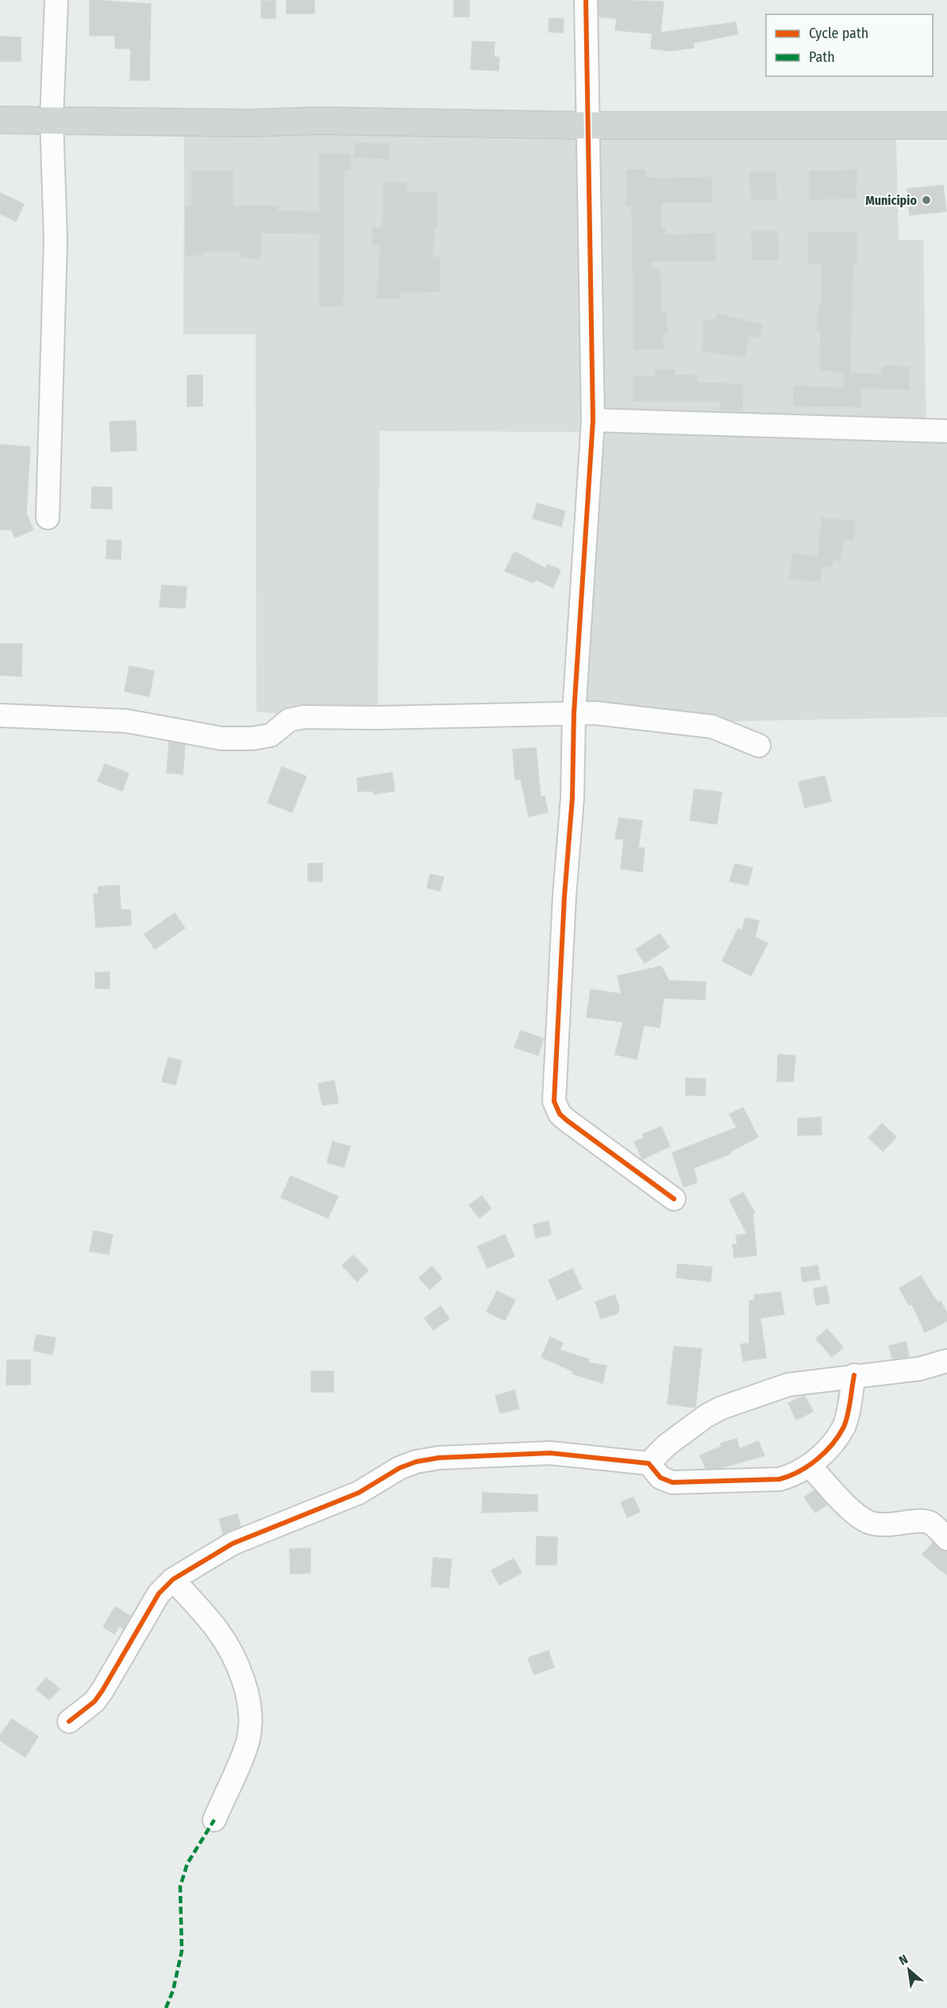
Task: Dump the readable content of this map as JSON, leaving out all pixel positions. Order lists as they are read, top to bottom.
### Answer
{
  "places": ["Municipio"],
  "legend": ["Cycle path", "Path"],
  "north": "top left"
}
